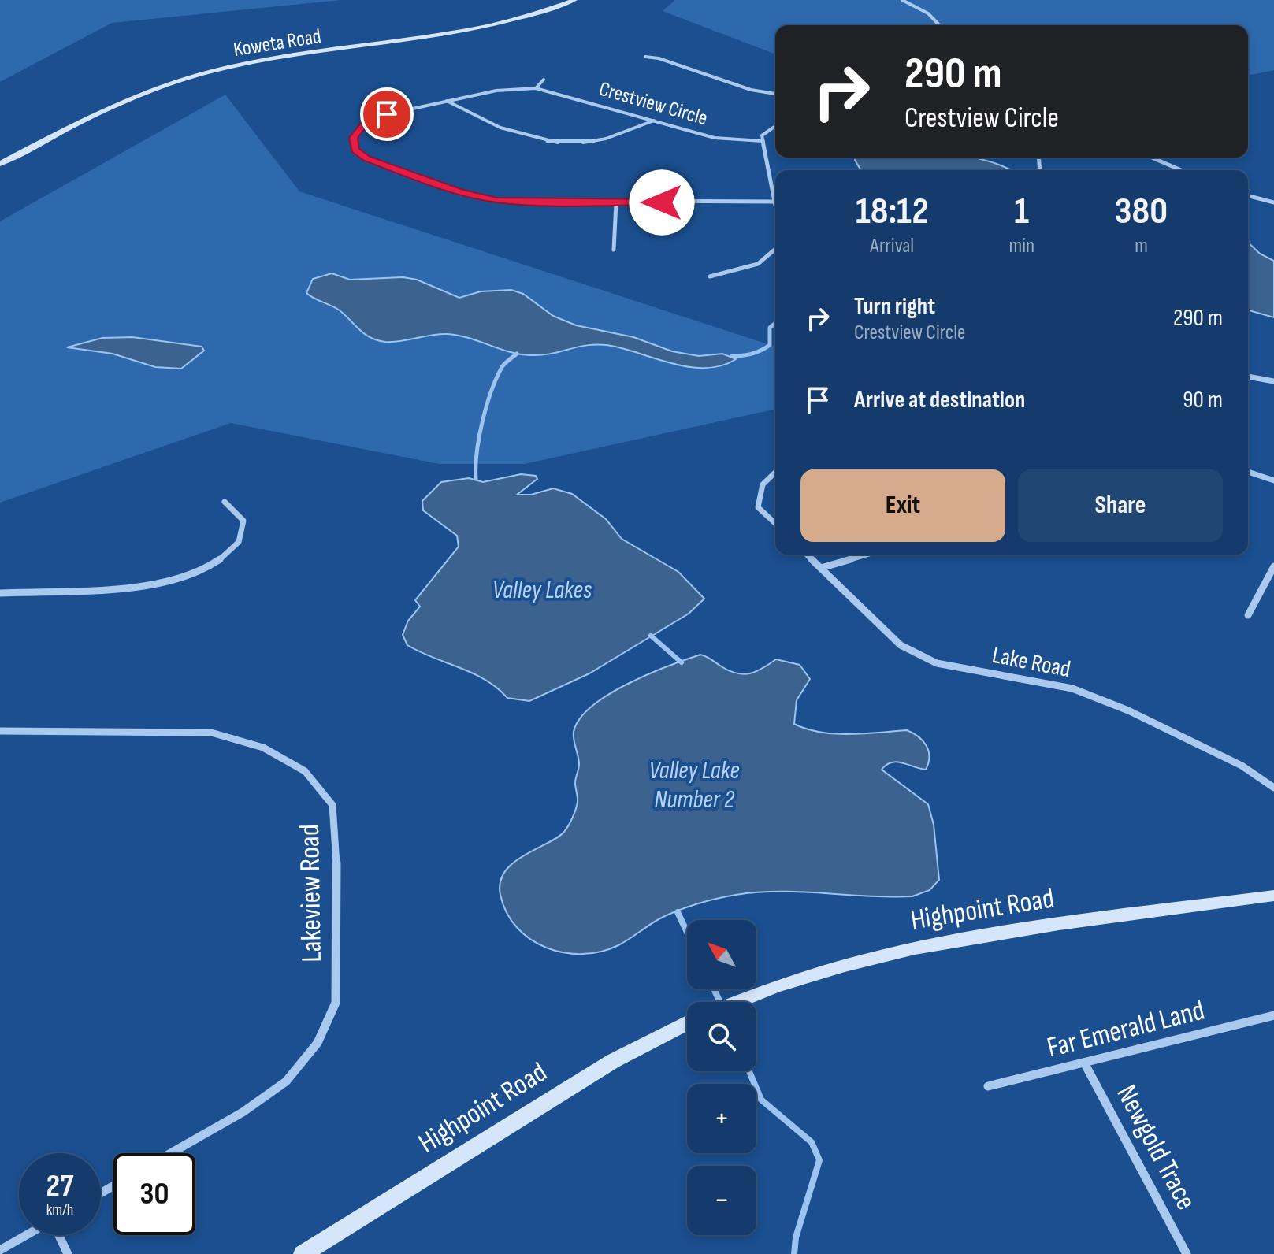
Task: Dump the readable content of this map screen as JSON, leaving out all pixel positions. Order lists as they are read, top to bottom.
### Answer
{
  "streets": {
    "street": [
      "Koweta Road",
      "Crestview Circle",
      "Lake Road",
      "Lakeview Road",
      "Highpoint Road",
      "Far Emerald Land",
      "Newgold Trace"
    ]
  },
  "crossings": [
    ["Far Emerald Land", "Newgold Trace"]
  ],
  "water": ["Valley Lakes", "Valley Lake Number 2"],
  "north": "top left",
  "page": {
    "turn": ["290 m", "Crestview Circle"],
    "eta": [
      "18:12",
      "Arrival",
      "1",
      "min",
      "380",
      "m"
    ],
    "list": [
      {
        "name": "Turn right",
        "note": "Crestview Circle",
        "value": "290 m"
      },
      {
        "name": "Arrive at destination",
        "value": "90 m"
      }
    ],
    "buttons": ["Exit", "Share"],
    "map_buttons": ["+", "−"],
    "speed": "27 km/h",
    "limit": "30"
  }
}
